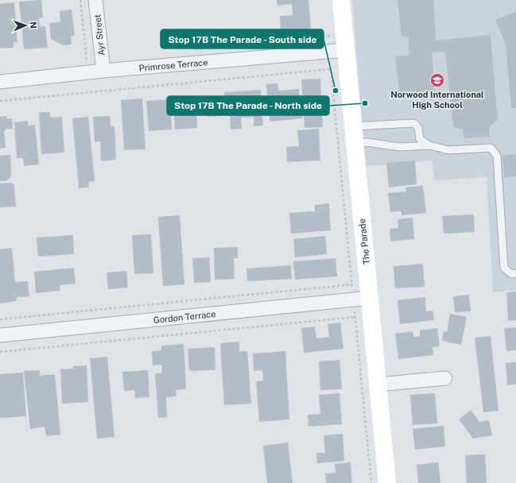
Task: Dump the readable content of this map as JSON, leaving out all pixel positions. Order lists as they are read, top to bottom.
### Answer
{
  "streets": {
    "main road": ["The Parade"],
    "street": ["Ayr Street", "Primrose Terrace", "Gordon Terrace"]
  },
  "crossings": [
    ["Ayr Street", "Primrose Terrace"],
    ["Primrose Terrace", "The Parade"],
    ["The Parade", "Gordon Terrace"]
  ],
  "places": {
    "school or university": ["Norwood International High School"],
    "other": ["Stop 17B The Parade - South side", "Stop 17B The Parade - North side"]
  },
  "north": "right"
}
